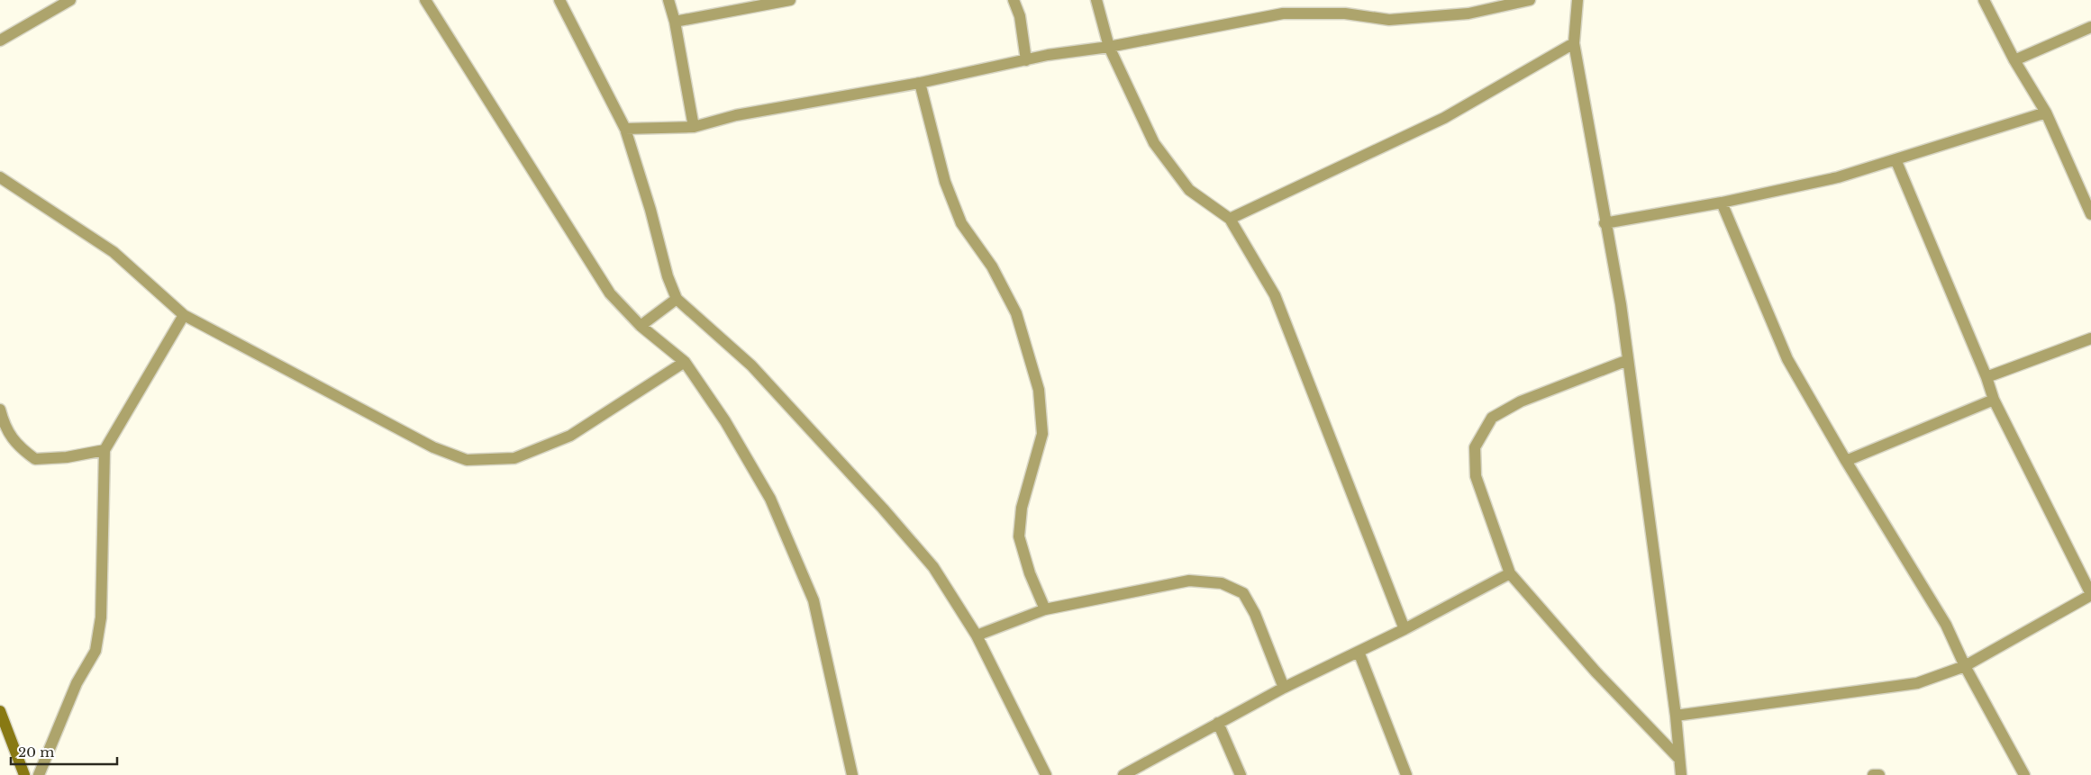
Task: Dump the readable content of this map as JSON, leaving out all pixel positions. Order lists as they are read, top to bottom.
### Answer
{
  "scale_bar": "20 m"
}
